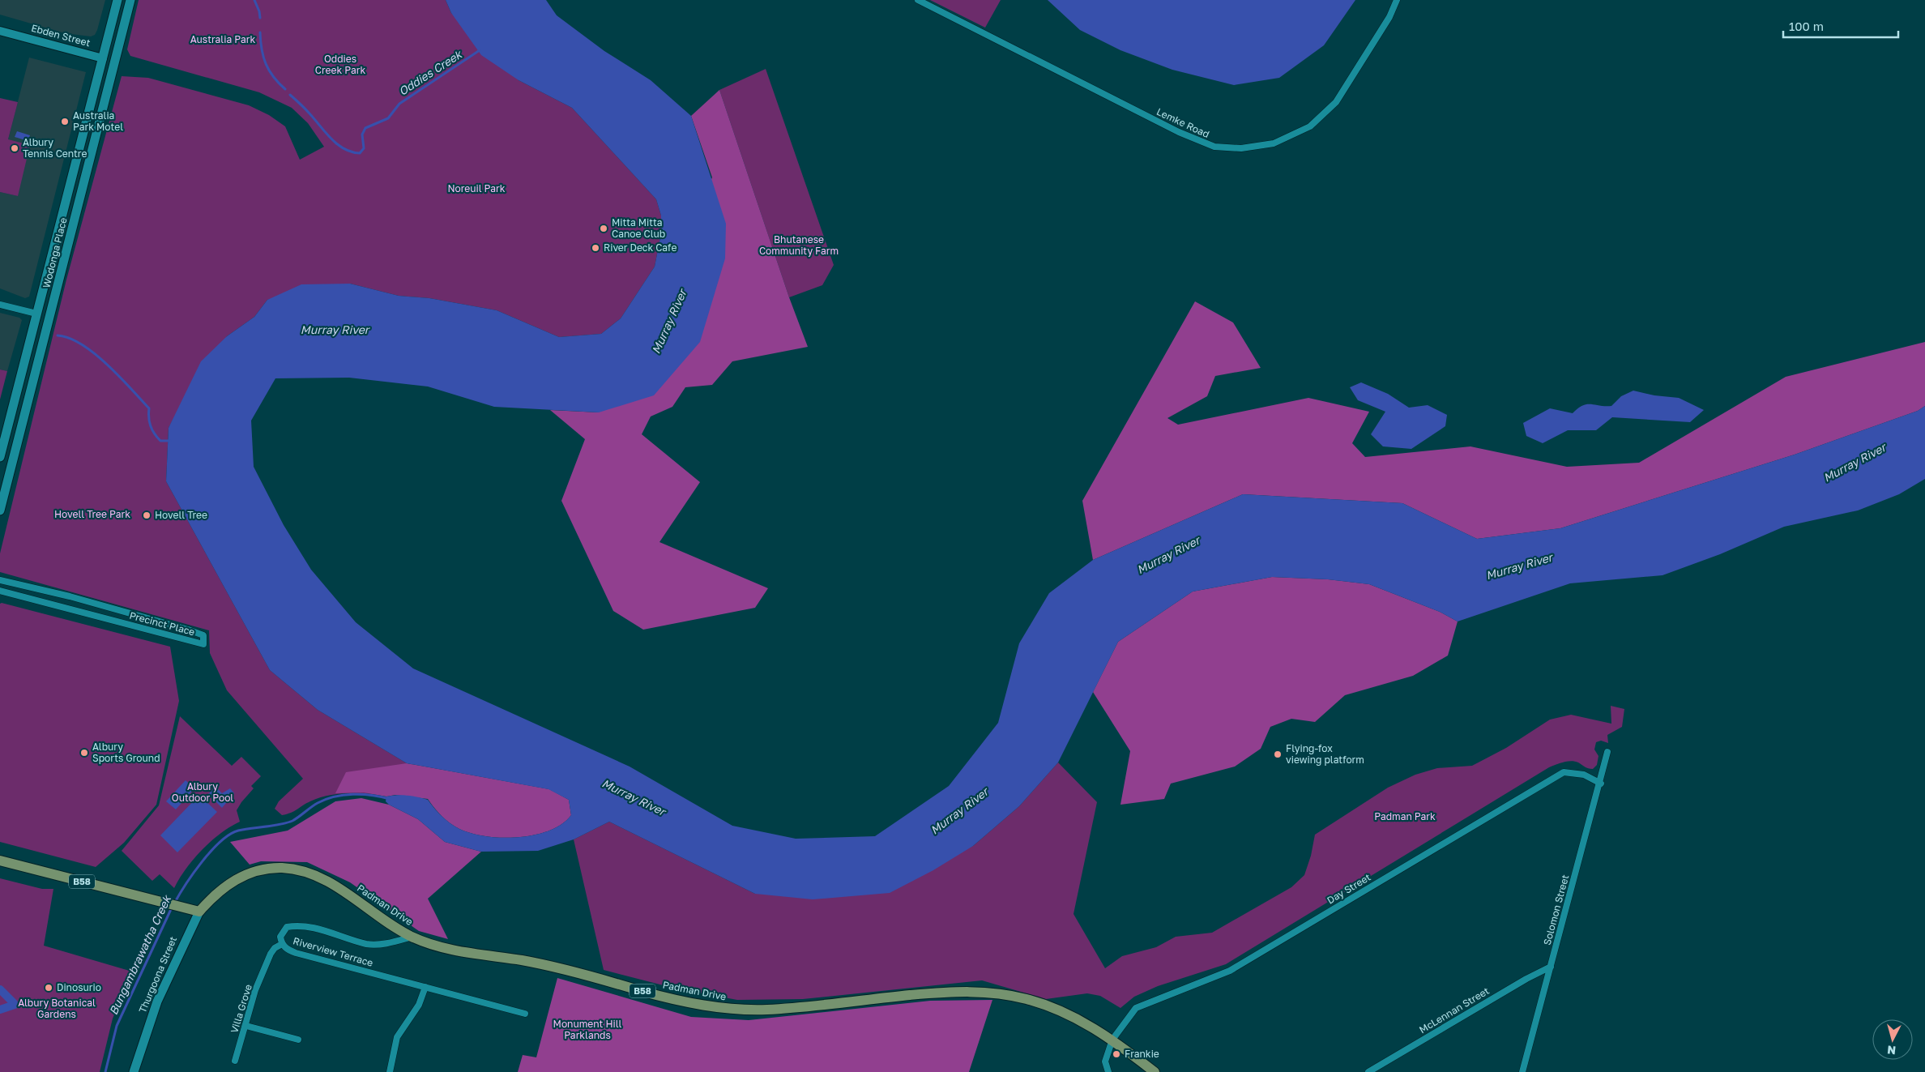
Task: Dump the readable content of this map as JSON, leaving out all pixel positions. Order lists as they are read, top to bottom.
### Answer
{
  "streets": {
    "main road": [
      "Ebden Street",
      "Wodonga Place",
      "B58",
      "Padman Drive",
      "Thurgoona Street"
    ],
    "street": [
      "Lemke Road",
      "Precinct Place",
      "Day Street",
      "Solomon Street",
      "Riverview Terrace",
      "Villa Grove",
      "McLennan Street"
    ]
  },
  "crossings": [
    ["Ebden Street", "Wodonga Place"],
    ["B58", "Padman Drive"],
    ["B58", "Thurgoona Street"],
    ["Day Street", "Padman Drive"],
    ["Day Street", "Solomon Street"],
    ["Padman Drive", "Riverview Terrace"],
    ["Padman Drive", "Thurgoona Street"],
    ["Solomon Street", "McLennan Street"],
    ["Riverview Terrace", "Villa Grove"]
  ],
  "water": ["Oddies Creek", "Murray River", "Bungambrawatha Creek"],
  "parks": [
    "Australia Park",
    "Oddies Creek Park",
    "Noreuil Park",
    "Bhutanese Community Farm",
    "Hovell Tree Park",
    "Albury Outdoor Pool",
    "Padman Park",
    "Albury Botanical Gardens",
    "Monument Hill Parklands"
  ],
  "places": [
    "Australia Park Motel",
    "Albury Tennis Centre",
    "Mitta Mitta Canoe Club",
    "River Deck Cafe",
    "Hovell Tree",
    "Albury Sports Ground",
    "Flying-fox viewing platform",
    "Dinosurio",
    "Frankie"
  ],
  "scale_bar": "100 m",
  "north": "bottom"
}
